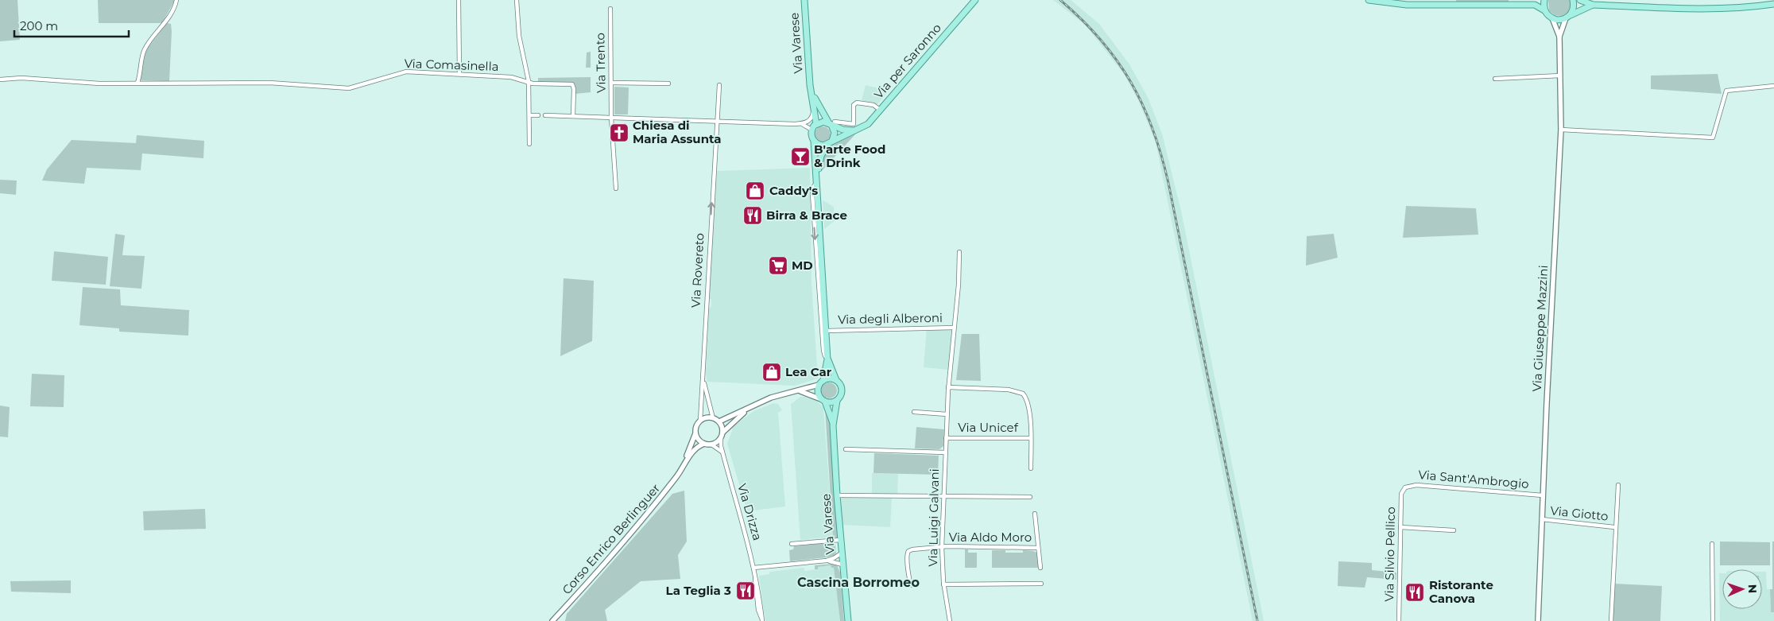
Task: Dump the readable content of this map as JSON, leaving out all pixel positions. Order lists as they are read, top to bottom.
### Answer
{
  "streets": {
    "main road": ["Via Varese", "Via per Saronno"],
    "street": [
      "Via Trento",
      "Via Comasinella",
      "Via Rovereto",
      "Via degli Alberoni",
      "Via Giuseppe Mazzini",
      "Via Unicef",
      "Via Sant'Ambrogio",
      "Via Drizza",
      "Via Giotto",
      "Via Luigi Galvani",
      "Via Aldo Moro",
      "Corso Enrico Berlinguer",
      "Via Silvio Pellico"
    ]
  },
  "crossings": [
    ["Via Varese", "Via per Saronno"],
    ["Via Rovereto", "Via Drizza"],
    ["Via Rovereto", "Corso Enrico Berlinguer"],
    ["Via degli Alberoni", "Via Luigi Galvani"],
    ["Via Giuseppe Mazzini", "Via Sant'Ambrogio"],
    ["Via Giuseppe Mazzini", "Via Giotto"],
    ["Via Unicef", "Via Luigi Galvani"],
    ["Via Sant'Ambrogio", "Via Silvio Pellico"],
    ["Via Drizza", "Corso Enrico Berlinguer"],
    ["Via Luigi Galvani", "Via Aldo Moro"]
  ],
  "one_way": ["Via Rovereto"],
  "districts": ["Cascina Borromeo"],
  "places": {
    "church": ["Chiesa di Maria Assunta"],
    "bar": ["B'arte Food & Drink"],
    "shop": ["Caddy's", "Lea Car"],
    "restaurant": ["Birra & Brace", "La Teglia 3", "Ristorante Canova"],
    "supermarket": ["MD"]
  },
  "scale_bar": "200 m",
  "north": "right"
}
